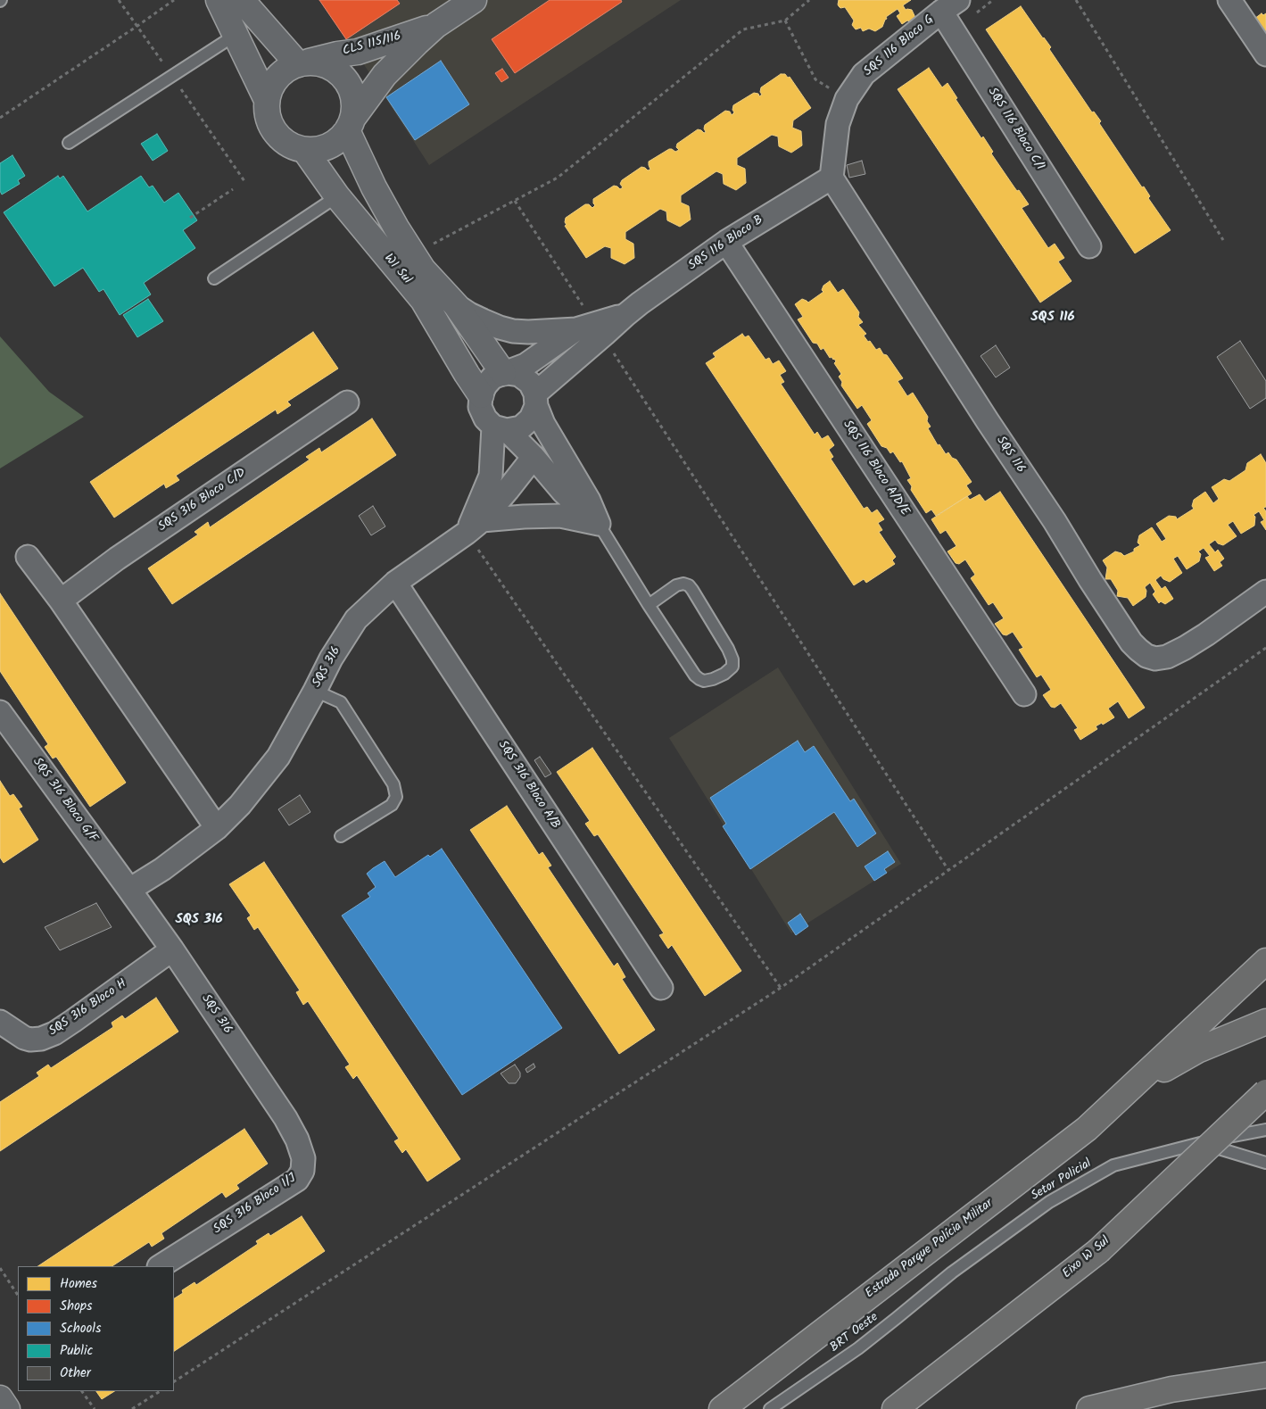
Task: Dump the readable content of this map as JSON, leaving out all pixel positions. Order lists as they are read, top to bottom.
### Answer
{
  "streets": {
    "main road": ["Estrada Parque Polícia Militar", "Eixo W Sul"],
    "street": [
      "CLS 115/116",
      "SQS 116 Bloco G",
      "SQS 116 Bloco C/I",
      "SQS 116 Bloco B",
      "W1 Sul",
      "SQS 116",
      "SQS 116 Bloco A/D/E",
      "SQS 316 Bloco C/D",
      "SQS 316",
      "SQS 316 Bloco A/B",
      "SQS 316 Bloco G/F",
      "SQS 316 Bloco H",
      "SQS 316 Bloco I/J"
    ],
    "lane": ["Setor Policial", "BRT Oeste"]
  },
  "crossings": [
    ["CLS 115/116", "W1 Sul"],
    ["SQS 116 Bloco G", "SQS 116 Bloco C/I"],
    ["SQS 116 Bloco G", "SQS 116 Bloco B"],
    ["SQS 116 Bloco G", "SQS 116"],
    ["SQS 116 Bloco B", "W1 Sul"],
    ["SQS 116 Bloco B", "SQS 116"],
    ["SQS 116 Bloco B", "SQS 116 Bloco A/D/E"],
    ["SQS 316", "SQS 316 Bloco A/B"],
    ["SQS 316", "SQS 316 Bloco G/F"],
    ["SQS 316", "SQS 316 Bloco H"],
    ["SQS 316", "SQS 316 Bloco I/J"],
    ["Setor Policial", "BRT Oeste"]
  ],
  "districts": ["SQS 116", "SQS 316"],
  "legend": [
    "Homes",
    "Shops",
    "Schools",
    "Public",
    "Other"
  ]
}
